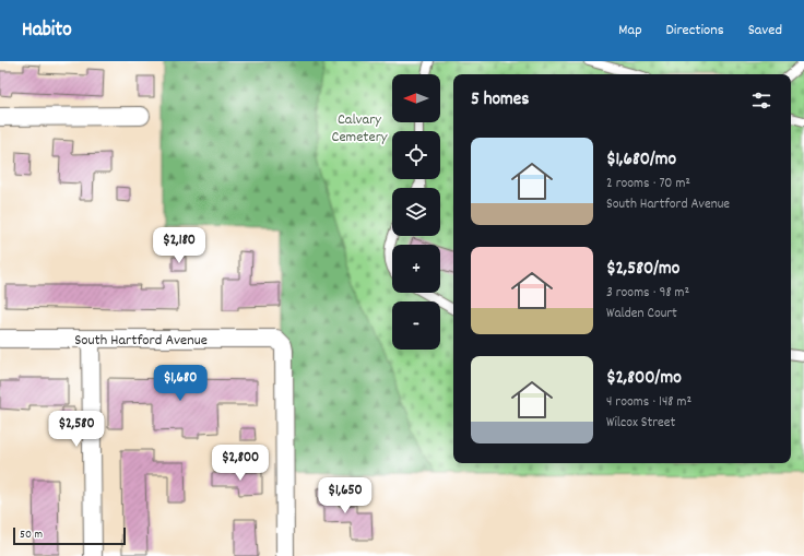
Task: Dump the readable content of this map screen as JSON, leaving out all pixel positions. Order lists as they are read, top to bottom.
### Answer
{
  "streets": {
    "street": ["South Hartford Avenue"]
  },
  "parks": ["Calvary Cemetery"],
  "scale_bar": "50 m",
  "north": "left",
  "page": {
    "header": "Habito",
    "nav": ["Map", "Directions", "Saved"],
    "map_buttons": ["+", "−"],
    "heading": "5 homes",
    "list": [
      {
        "name": "$1,680/mo",
        "note": "2 rooms · 70 m² · South Hartford Avenue"
      },
      {
        "name": "$2,580/mo",
        "note": "3 rooms · 98 m² · Walden Court"
      },
      {
        "name": "$2,800/mo",
        "note": "4 rooms · 148 m² · Wilcox Street"
      }
    ],
    "price": [
      "$2,180",
      "$1,680",
      "$2,580",
      "$2,800",
      "$1,650"
    ],
    "scale": "50 m"
  }
}
